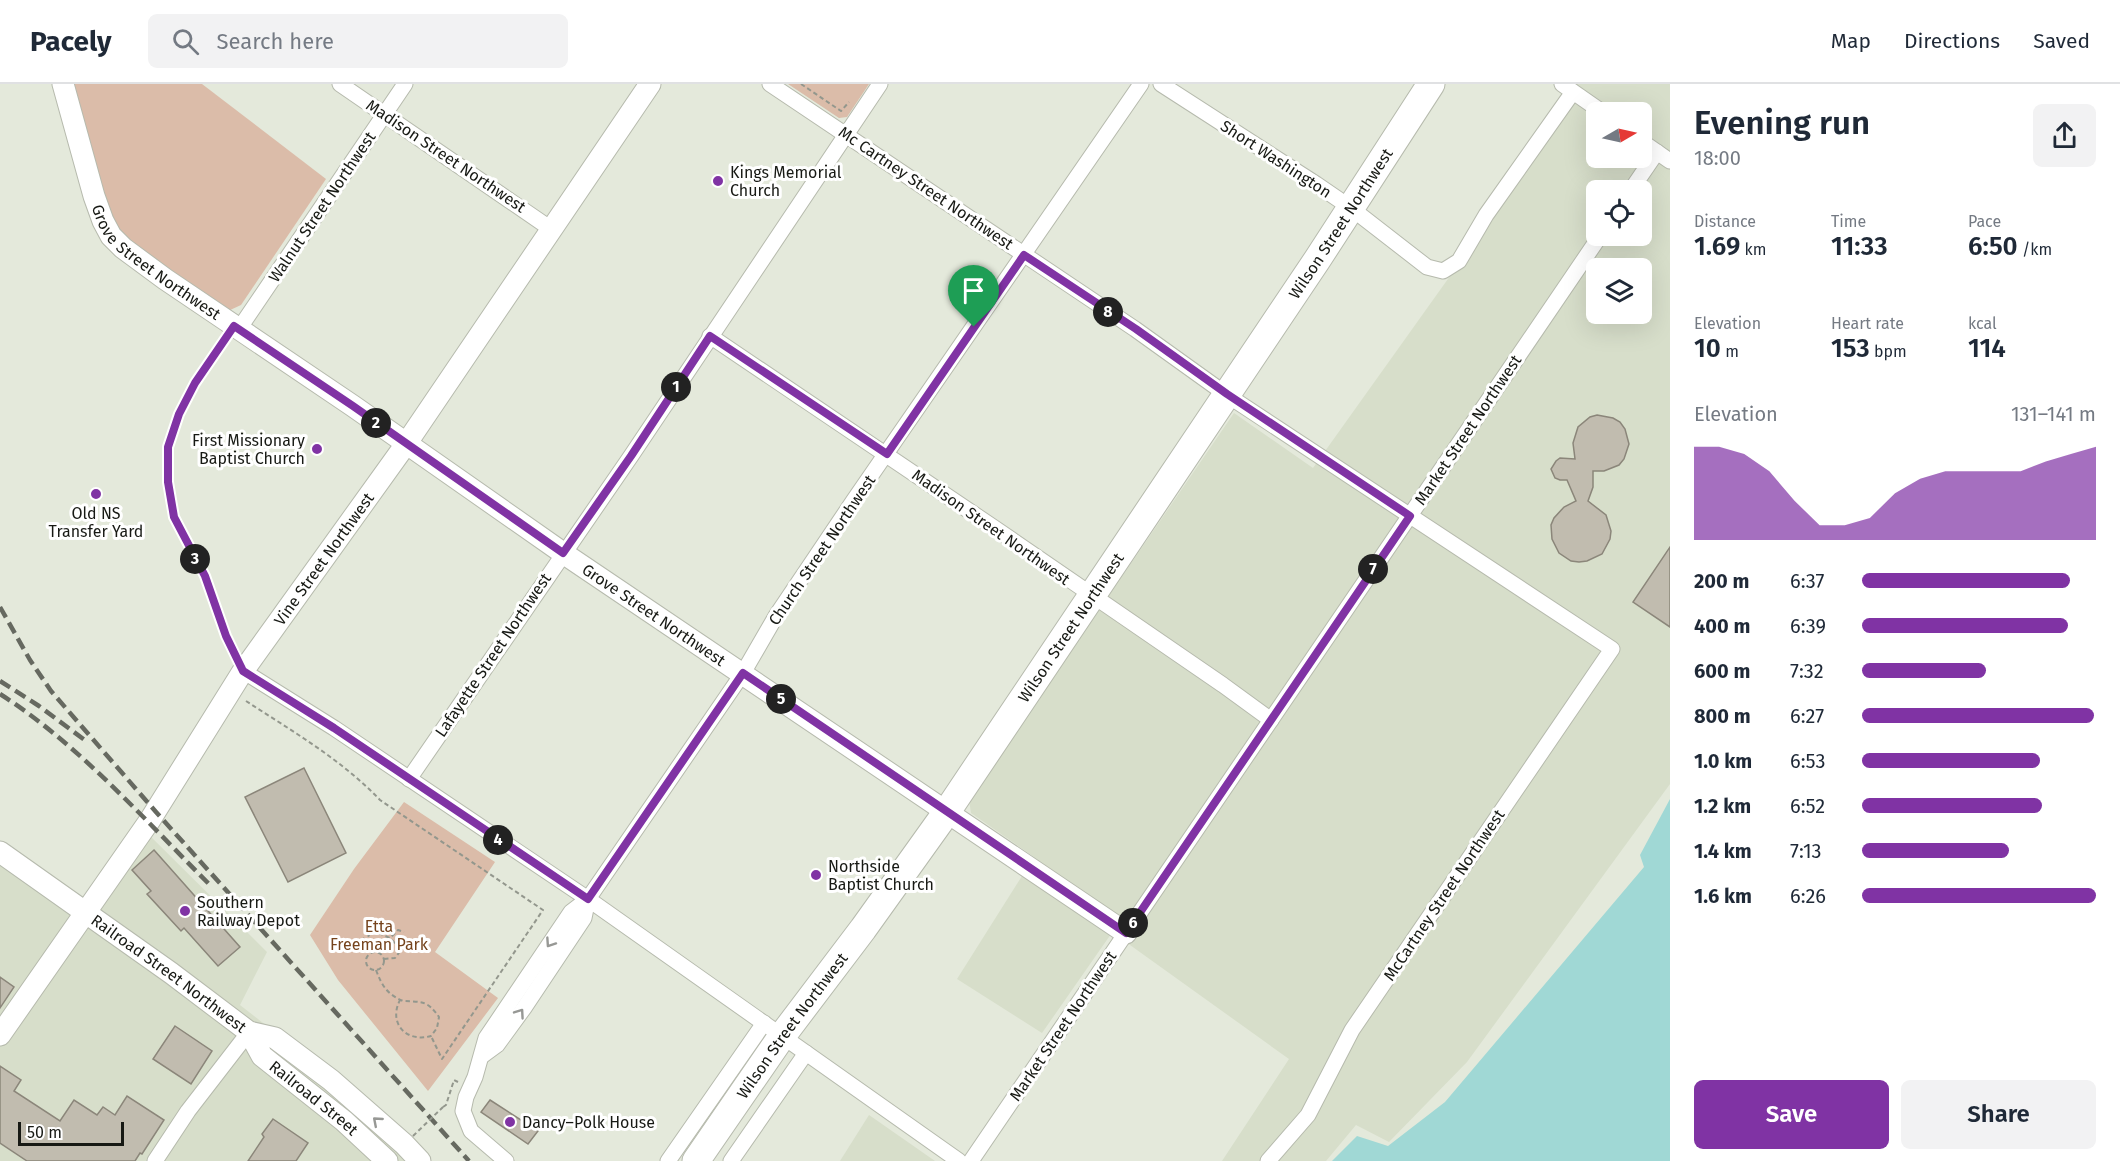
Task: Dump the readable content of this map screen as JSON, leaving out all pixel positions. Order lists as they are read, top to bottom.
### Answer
{
  "streets": {
    "highway": ["Wilson Street Northwest"],
    "street": [
      "Madison Street Northwest",
      "Short Washington",
      "Mc Cartney Street Northwest",
      "Walnut Street Northwest",
      "Grove Street Northwest",
      "Market Street Northwest",
      "Church Street Northwest",
      "Vine Street Northwest",
      "Lafayette Street Northwest",
      "McCartney Street Northwest",
      "Railroad Street Northwest",
      "Railroad Street"
    ]
  },
  "crossings": [
    ["Madison Street Northwest", "Walnut Street Northwest"],
    ["Madison Street Northwest", "Wilson Street Northwest"],
    ["Madison Street Northwest", "Market Street Northwest"],
    ["Madison Street Northwest", "Church Street Northwest"],
    ["Madison Street Northwest", "Vine Street Northwest"],
    ["Madison Street Northwest", "Lafayette Street Northwest"],
    ["Short Washington", "Wilson Street Northwest"],
    ["Mc Cartney Street Northwest", "Wilson Street Northwest"],
    ["Mc Cartney Street Northwest", "Market Street Northwest"],
    ["Mc Cartney Street Northwest", "Church Street Northwest"],
    ["Mc Cartney Street Northwest", "Lafayette Street Northwest"],
    ["Mc Cartney Street Northwest", "McCartney Street Northwest"],
    ["Walnut Street Northwest", "Grove Street Northwest"],
    ["Wilson Street Northwest", "Grove Street Northwest"],
    ["Grove Street Northwest", "Market Street Northwest"],
    ["Grove Street Northwest", "Church Street Northwest"],
    ["Grove Street Northwest", "Vine Street Northwest"],
    ["Grove Street Northwest", "Lafayette Street Northwest"],
    ["Vine Street Northwest", "Railroad Street Northwest"],
    ["Railroad Street Northwest", "Railroad Street"]
  ],
  "one_way": ["Railroad Street Northwest"],
  "parks": ["Etta Freeman Park"],
  "places": [
    "Kings Memorial Church",
    "First Missionary Baptist Church",
    "Old NS Transfer Yard",
    "Northside Baptist Church",
    "Southern Railway Depot",
    "Dancy–Polk House"
  ],
  "scale_bar": "50 m",
  "north": "right",
  "page": {
    "header": "Pacely",
    "search": "Search here",
    "nav": ["Map", "Directions", "Saved"],
    "heading": ["Evening run", "18:00"],
    "stats": [
      ["Distance", "1.69 km"],
      ["Time", "11:33"],
      ["Pace", "6:50 /km"],
      ["Elevation", "10 m"],
      ["Heart rate", "153 bpm"],
      ["kcal", "114"]
    ],
    "pins": [
      "8",
      "1",
      "2",
      "3",
      "7",
      "5",
      "4",
      "6"
    ],
    "chart": ["Elevation", "131–141 m"],
    "list": [
      {
        "name": "200 m",
        "note": "6:37"
      },
      {
        "name": "400 m",
        "note": "6:39"
      },
      {
        "name": "600 m",
        "note": "7:32"
      },
      {
        "name": "800 m",
        "note": "6:27"
      },
      {
        "name": "1.0 km",
        "note": "6:53"
      },
      {
        "name": "1.2 km",
        "note": "6:52"
      },
      {
        "name": "1.4 km",
        "note": "7:13"
      },
      {
        "name": "1.6 km",
        "note": "6:26"
      }
    ],
    "buttons": ["Save", "Share"],
    "scale": "50 m"
  }
}
